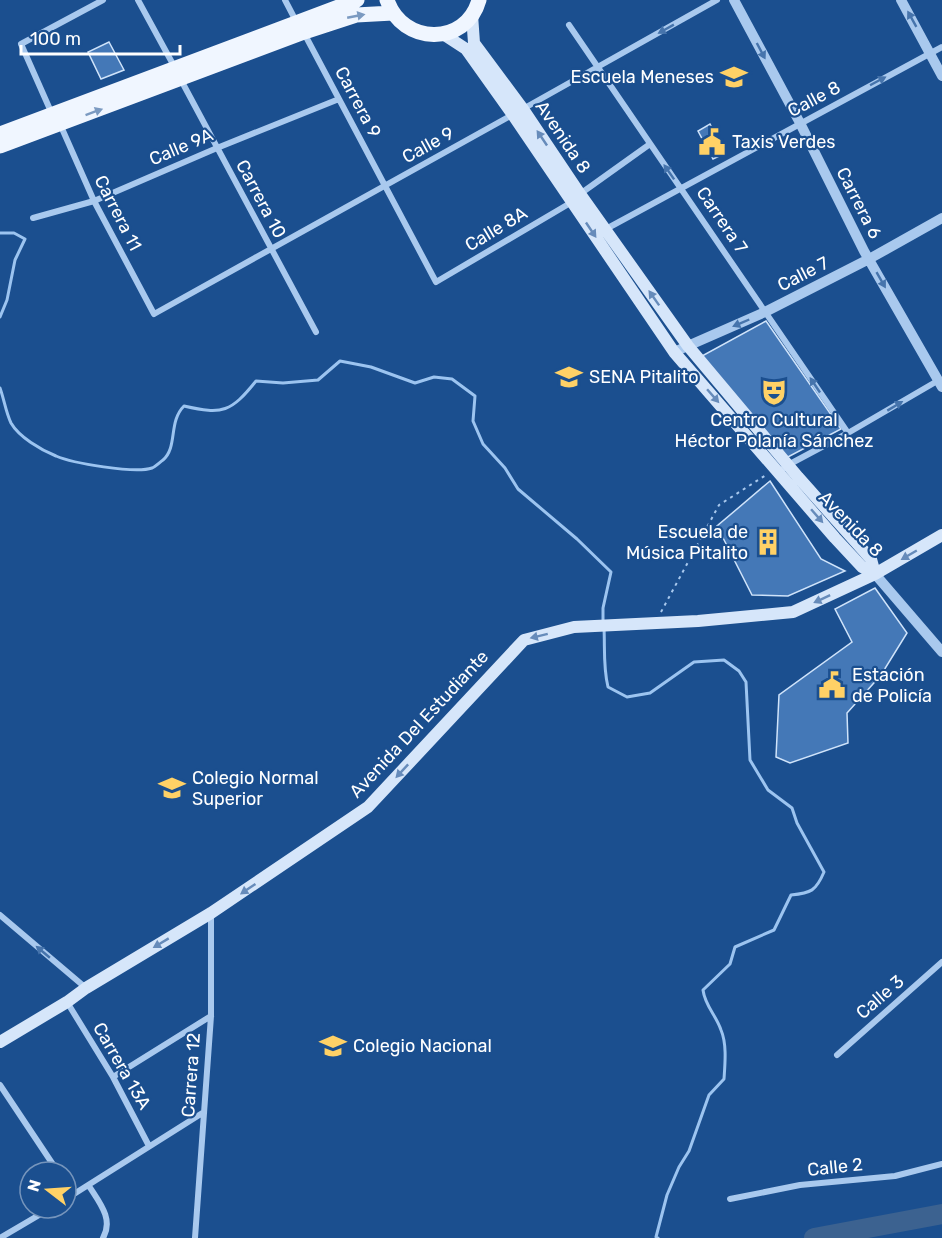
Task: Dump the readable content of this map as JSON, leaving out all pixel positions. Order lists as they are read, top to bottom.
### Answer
{
  "streets": {
    "main road": ["Avenida 8", "Avenida Del Estudiante"],
    "street": [
      "Calle 8",
      "Carrera 9",
      "Calle 9",
      "Calle 9A",
      "Carrera 10",
      "Carrera 6",
      "Carrera 11",
      "Carrera 7",
      "Calle 8A",
      "Calle 7",
      "Calle 3",
      "Carrera 13A",
      "Carrera 12",
      "Calle 2"
    ]
  },
  "crossings": [
    ["Calle 8", "Avenida 8"],
    ["Calle 8", "Carrera 6"],
    ["Calle 8", "Carrera 7"],
    ["Carrera 9", "Calle 9"],
    ["Carrera 9", "Calle 9A"],
    ["Carrera 9", "Calle 8A"],
    ["Avenida 8", "Calle 9"],
    ["Avenida 8", "Calle 8A"],
    ["Avenida 8", "Calle 7"],
    ["Avenida 8", "Avenida Del Estudiante"],
    ["Calle 9", "Carrera 10"],
    ["Calle 9", "Carrera 11"],
    ["Calle 9", "Carrera 7"],
    ["Calle 9A", "Carrera 10"],
    ["Calle 9A", "Carrera 11"],
    ["Carrera 6", "Calle 7"],
    ["Carrera 7", "Calle 8A"],
    ["Carrera 7", "Calle 7"],
    ["Avenida Del Estudiante", "Carrera 13A"],
    ["Avenida Del Estudiante", "Carrera 12"]
  ],
  "one_way": [
    "Calle 8",
    "Carrera 6",
    "Carrera 7",
    "Avenida Del Estudiante"
  ],
  "places": {
    "school or university": [
      "Escuela Meneses",
      "SENA Pitalito",
      "Colegio Normal Superior",
      "Colegio Nacional"
    ],
    "public building": ["Taxis Verdes", "Estación de Policía"],
    "theatre": ["Centro Cultural Héctor Polanía Sánchez"],
    "building": ["Escuela de Música Pitalito"]
  },
  "scale_bar": "100 m",
  "north": "left"
}
